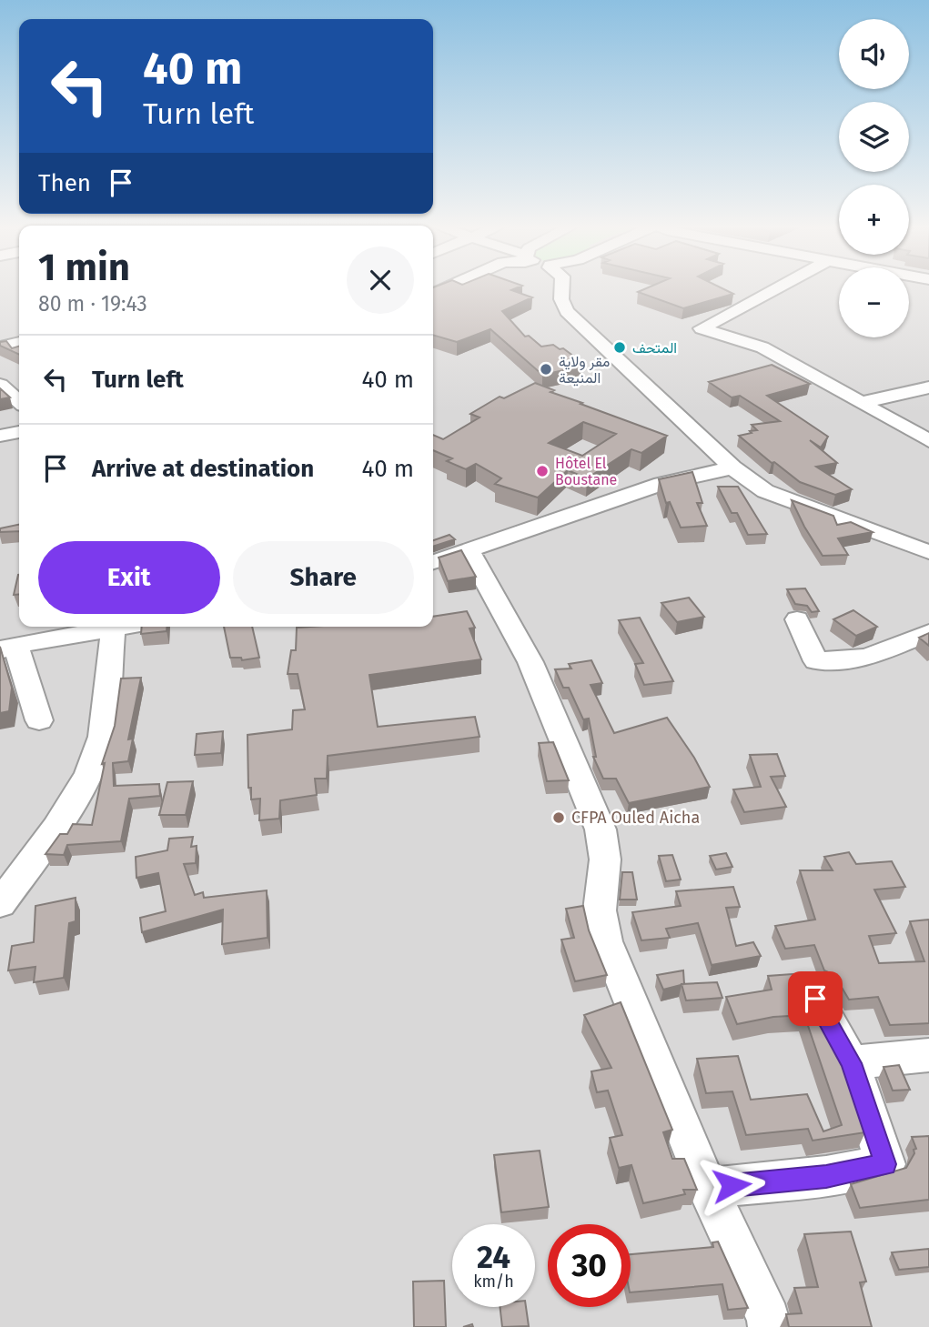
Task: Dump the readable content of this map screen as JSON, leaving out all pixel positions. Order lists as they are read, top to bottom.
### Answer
{
  "places": [
    "المتحف",
    "مقر ولاية المنيعة",
    "Hôtel El Boustane",
    "CFPA Ouled Aicha"
  ],
  "page": {
    "map_buttons": ["+", "−"],
    "turn": ["40 m", "Turn left"],
    "then": "Then",
    "heading": ["1 min", "80 m · 19:43"],
    "list": [
      {
        "name": "Turn left",
        "value": "40 m"
      },
      {
        "name": "Arrive at destination",
        "value": "40 m"
      }
    ],
    "buttons": ["Exit", "Share"],
    "speed": "24 km/h",
    "limit": "30"
  }
}
